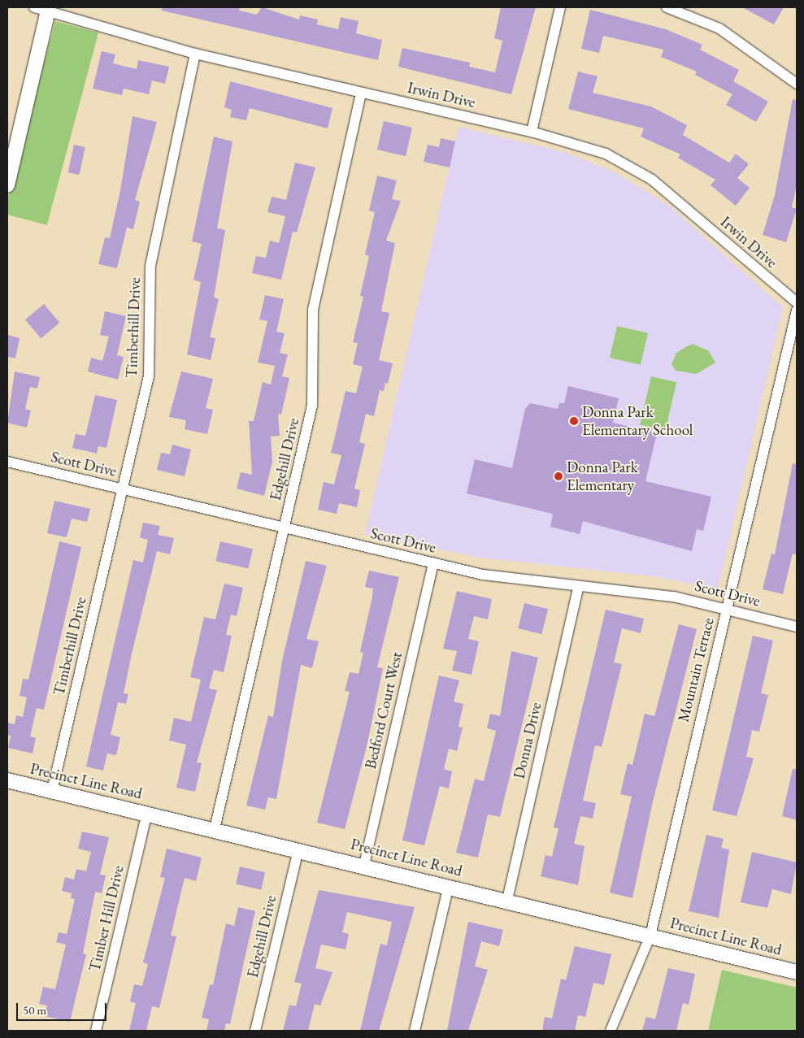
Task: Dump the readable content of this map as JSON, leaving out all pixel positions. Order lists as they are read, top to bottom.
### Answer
{
  "streets": {
    "main road": ["Precinct Line Road"],
    "street": [
      "Irwin Drive",
      "Timberhill Drive",
      "Edgehill Drive",
      "Scott Drive",
      "Mountain Terrace",
      "Bedford Court West",
      "Donna Drive",
      "Timber Hill Drive"
    ]
  },
  "crossings": [
    ["Irwin Drive", "Timberhill Drive"],
    ["Irwin Drive", "Edgehill Drive"],
    ["Timberhill Drive", "Scott Drive"],
    ["Timberhill Drive", "Precinct Line Road"],
    ["Edgehill Drive", "Scott Drive"],
    ["Edgehill Drive", "Precinct Line Road"],
    ["Scott Drive", "Mountain Terrace"],
    ["Scott Drive", "Bedford Court West"],
    ["Scott Drive", "Donna Drive"],
    ["Mountain Terrace", "Precinct Line Road"],
    ["Bedford Court West", "Precinct Line Road"],
    ["Donna Drive", "Precinct Line Road"],
    ["Precinct Line Road", "Timber Hill Drive"]
  ],
  "places": ["Donna Park Elementary School", "Donna Park Elementary"],
  "scale_bar": "50 m"
}
